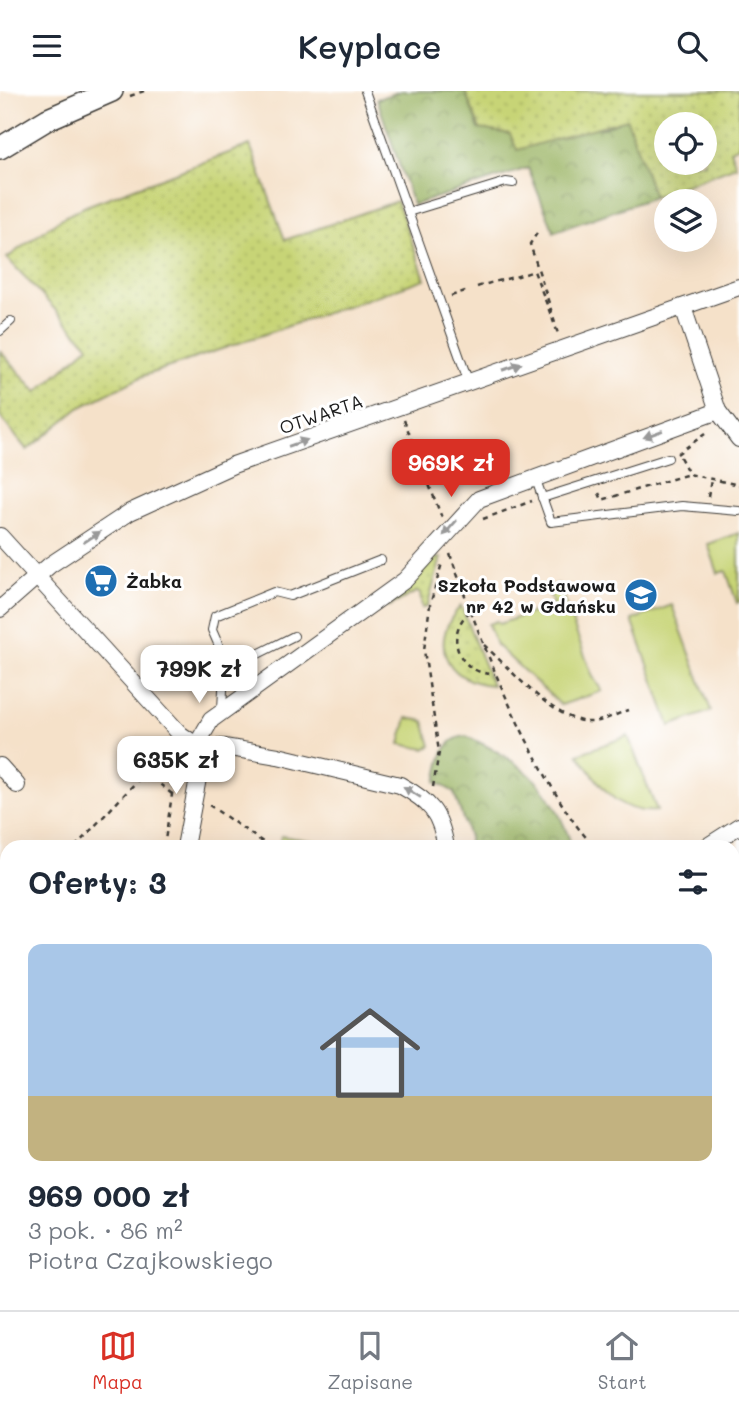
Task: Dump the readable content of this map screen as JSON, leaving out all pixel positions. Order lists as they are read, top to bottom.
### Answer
{
  "streets": {
    "street": ["OTWARTA"]
  },
  "places": {
    "supermarket": ["Żabka"],
    "school or university": ["Szkoła Podstawowa nr 42 w Gdańsku"]
  },
  "page": {
    "header": "Keyplace",
    "price": ["969K zł", "799K zł", "635K zł"],
    "heading": "Oferty: 3",
    "list": [
      {
        "name": "969 000 zł",
        "note": "3 pok. · 86 m² · Piotra Czajkowskiego"
      }
    ],
    "tabs": ["Mapa", "Zapisane", "Start"]
  }
}
